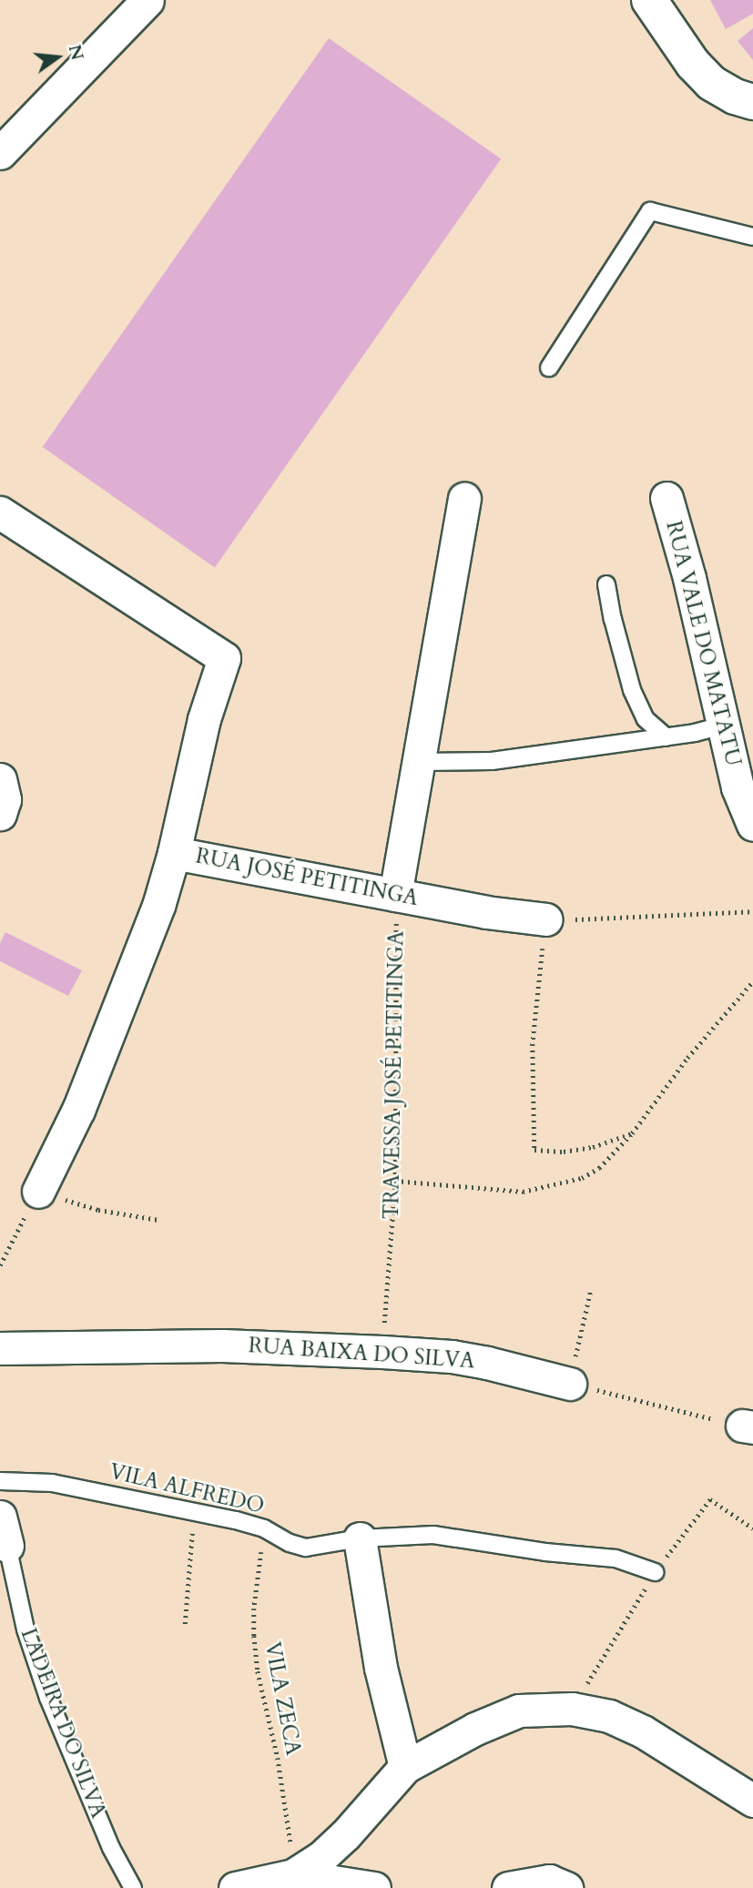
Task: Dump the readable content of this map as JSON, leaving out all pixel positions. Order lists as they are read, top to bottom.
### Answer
{
  "streets": {
    "street": ["RUA VALE DO MATATU", "RUA JOSÉ PETITINGA", "RUA BAIXA DO SILVA"],
    "lane": ["VILA ALFREDO", "LADEIRA DO SILVA"],
    "path": ["TRAVESSA JOSÉ PETITINGA", "VILA ZECA"]
  },
  "crossings": [
    ["RUA JOSÉ PETITINGA", "TRAVESSA JOSÉ PETITINGA"],
    ["TRAVESSA JOSÉ PETITINGA", "RUA BAIXA DO SILVA"],
    ["VILA ALFREDO", "VILA ZECA"]
  ],
  "north": "right"
}
